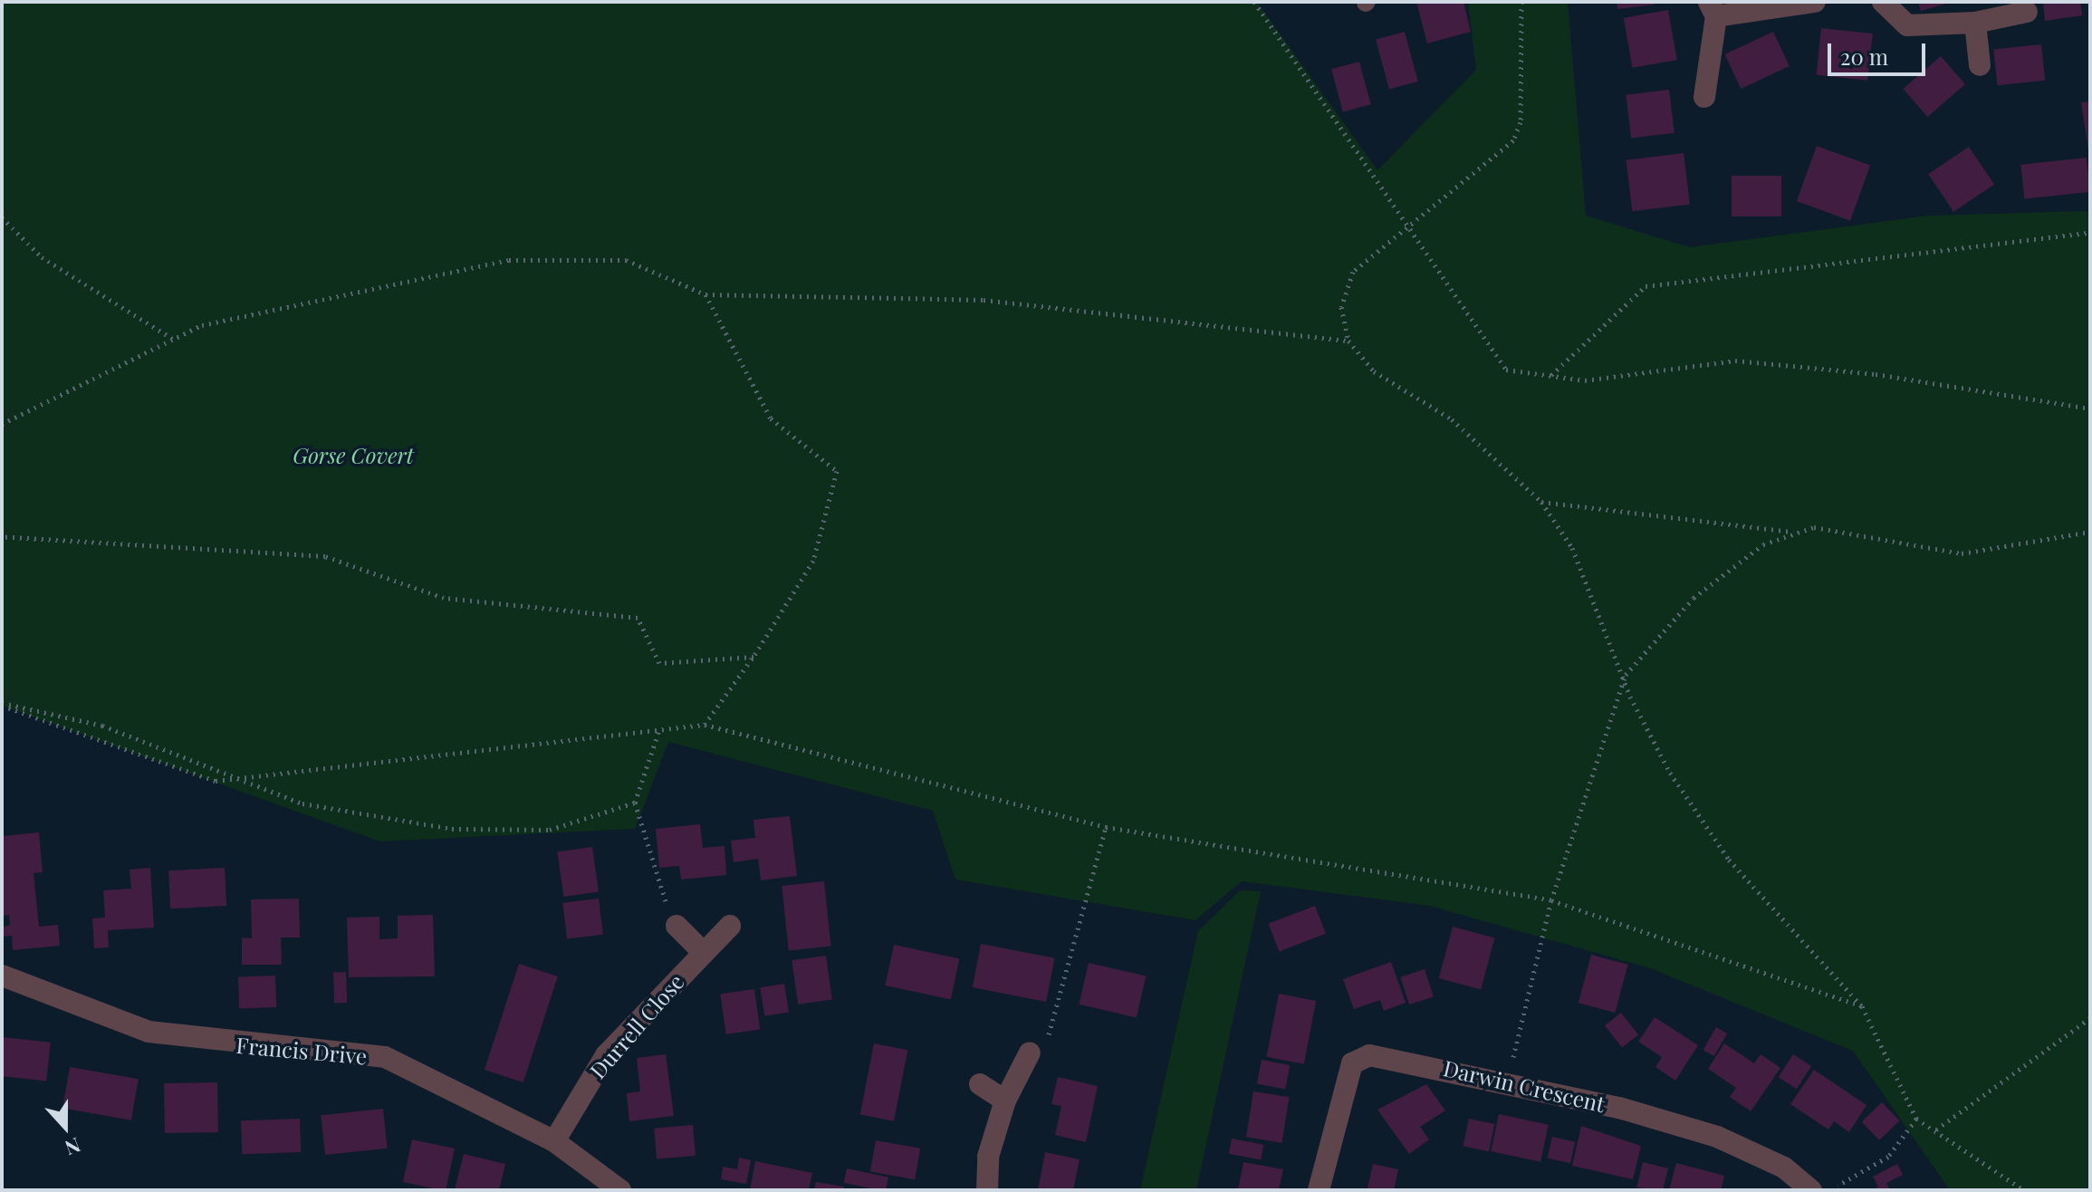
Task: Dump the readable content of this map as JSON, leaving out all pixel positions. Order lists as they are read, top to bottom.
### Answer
{
  "streets": {
    "street": ["Durrell Close", "Francis Drive", "Darwin Crescent"]
  },
  "crossings": [
    ["Durrell Close", "Francis Drive"]
  ],
  "parks": ["Gorse Covert"],
  "scale_bar": "20 m",
  "north": "bottom"
}
